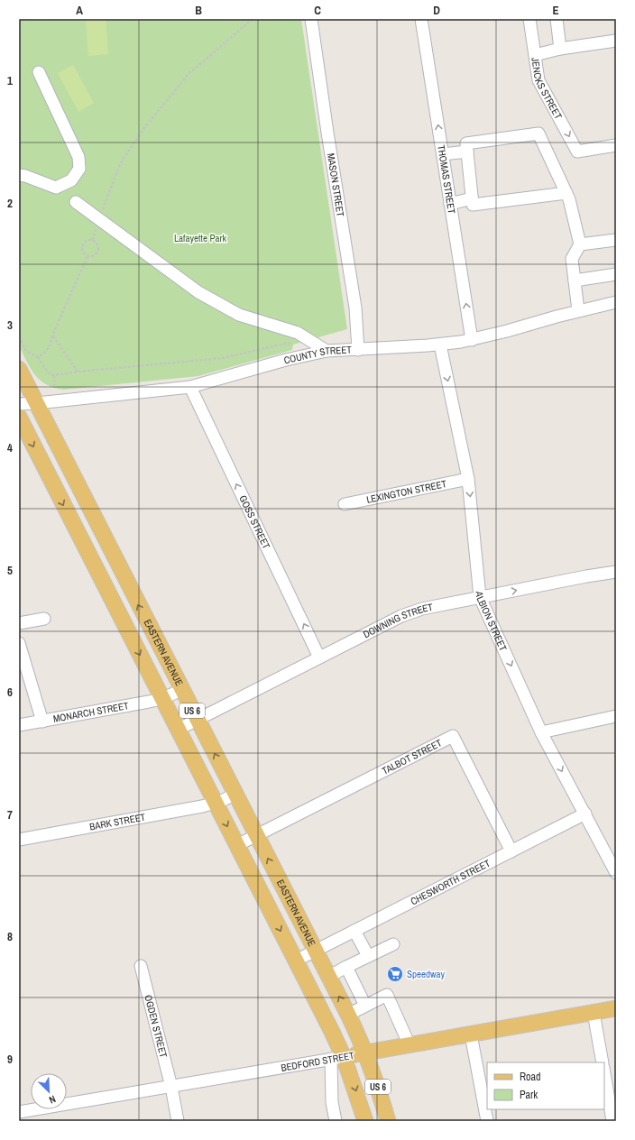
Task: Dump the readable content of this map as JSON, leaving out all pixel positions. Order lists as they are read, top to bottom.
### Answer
{
  "streets": {
    "main road": ["EASTERN AVENUE", "US 6", "BEDFORD STREET"],
    "street": [
      "JENCKS STREET",
      "THOMAS STREET",
      "MASON STREET",
      "COUNTY STREET",
      "LEXINGTON STREET",
      "GOSS STREET",
      "ALBION STREET",
      "DOWNING STREET",
      "MONARCH STREET",
      "TALBOT STREET",
      "BARK STREET",
      "CHESWORTH STREET",
      "OGDEN STREET"
    ]
  },
  "crossings": [
    ["THOMAS STREET", "COUNTY STREET"],
    ["MASON STREET", "COUNTY STREET"],
    ["COUNTY STREET", "GOSS STREET"],
    ["COUNTY STREET", "ALBION STREET"],
    ["COUNTY STREET", "EASTERN AVENUE"],
    ["LEXINGTON STREET", "ALBION STREET"],
    ["GOSS STREET", "DOWNING STREET"],
    ["ALBION STREET", "DOWNING STREET"],
    ["ALBION STREET", "CHESWORTH STREET"],
    ["DOWNING STREET", "EASTERN AVENUE"],
    ["DOWNING STREET", "US 6"],
    ["EASTERN AVENUE", "US 6"],
    ["EASTERN AVENUE", "MONARCH STREET"],
    ["EASTERN AVENUE", "TALBOT STREET"],
    ["EASTERN AVENUE", "BARK STREET"],
    ["EASTERN AVENUE", "CHESWORTH STREET"],
    ["EASTERN AVENUE", "BEDFORD STREET"],
    ["US 6", "MONARCH STREET"],
    ["US 6", "BARK STREET"],
    ["US 6", "CHESWORTH STREET"],
    ["US 6", "BEDFORD STREET"],
    ["TALBOT STREET", "CHESWORTH STREET"],
    ["OGDEN STREET", "BEDFORD STREET"]
  ],
  "one_way": [
    "JENCKS STREET",
    "THOMAS STREET",
    "GOSS STREET",
    "ALBION STREET"
  ],
  "parks": ["Lafayette Park"],
  "places": {
    "supermarket": ["Speedway"]
  },
  "legend": ["Road", "Park"],
  "north": "bottom right",
  "grid": {
    "columns": [
      "A",
      "B",
      "C",
      "D",
      "E"
    ],
    "rows": [
      "1",
      "2",
      "3",
      "4",
      "5",
      "6",
      "7",
      "8",
      "9"
    ]
  }
}
